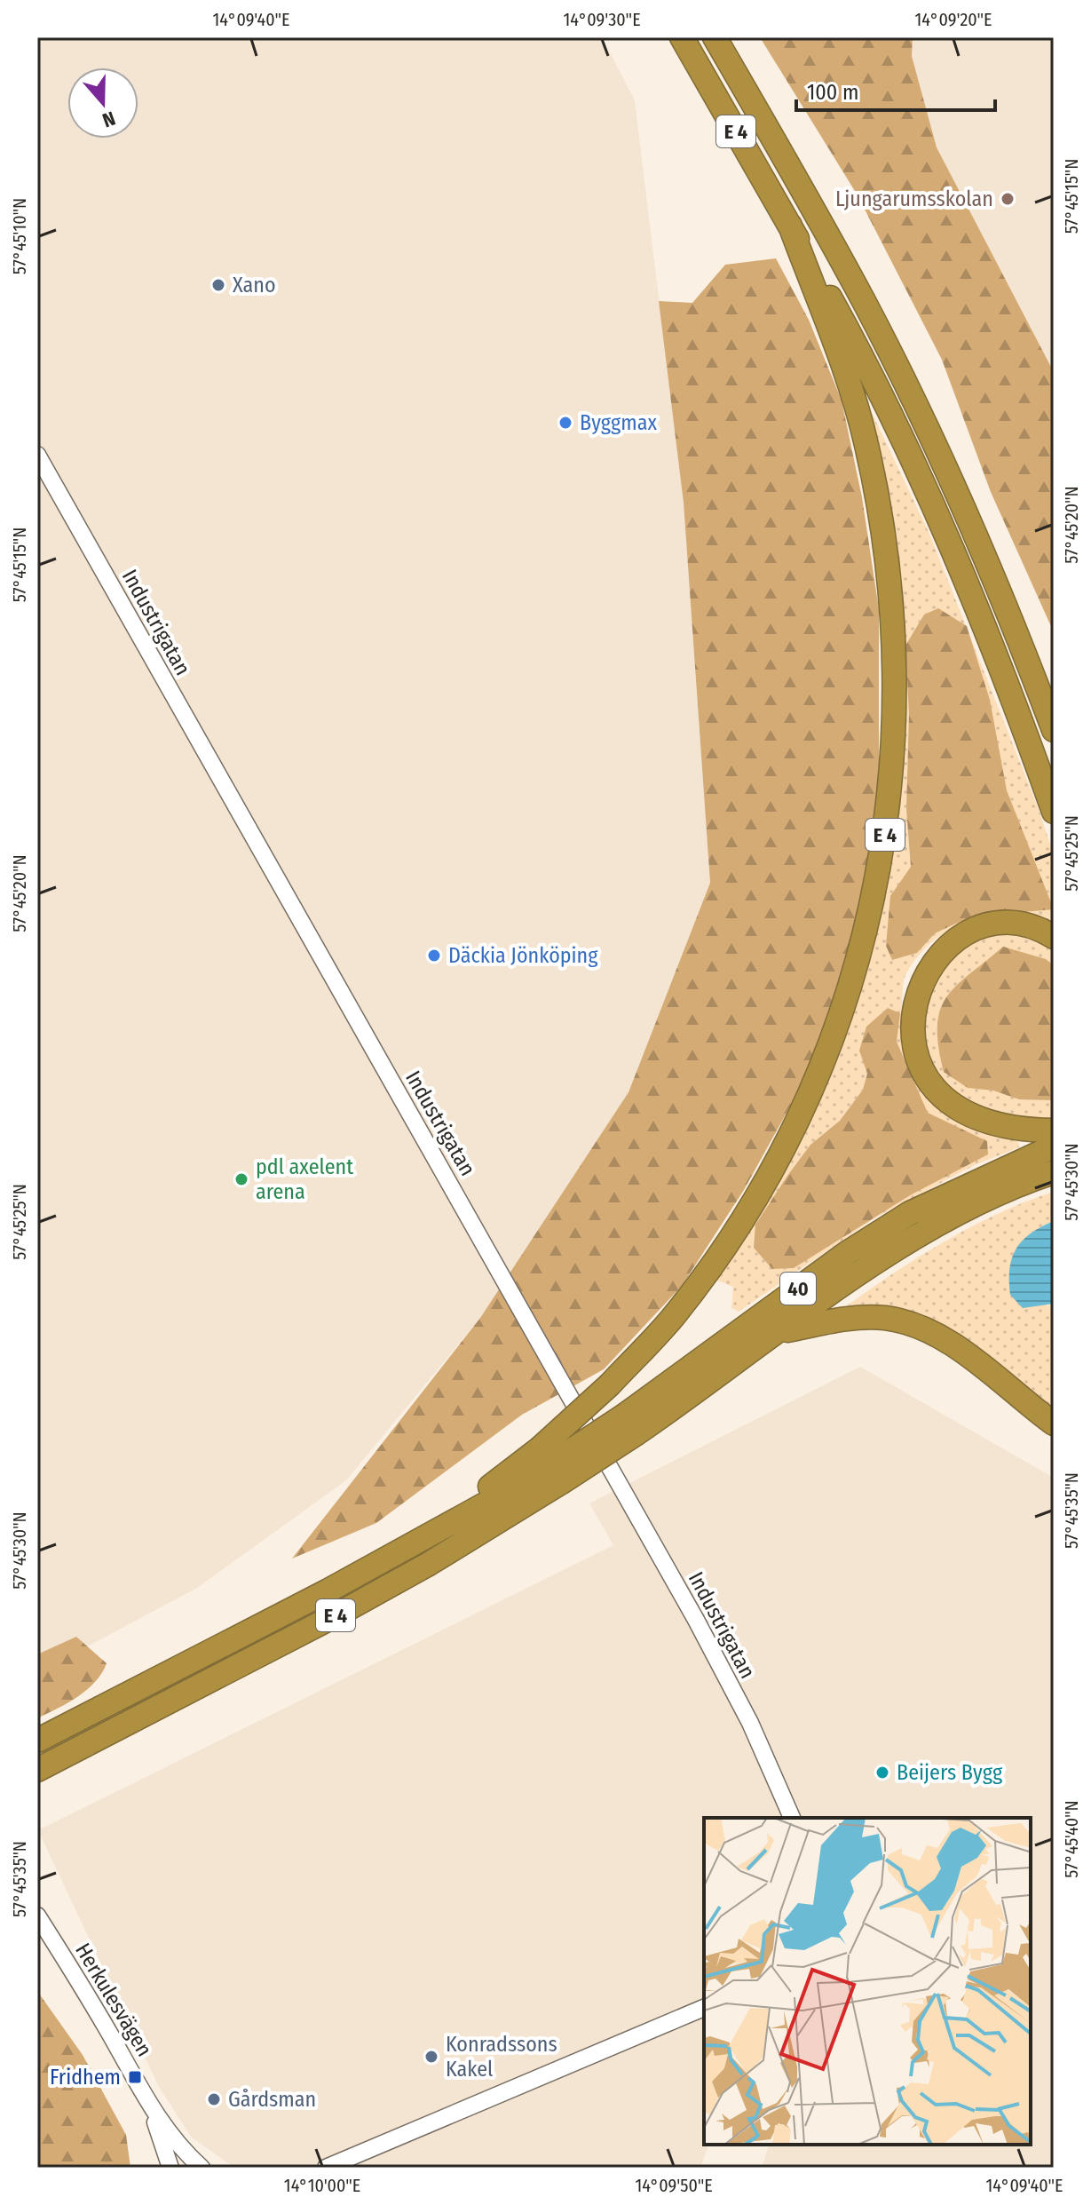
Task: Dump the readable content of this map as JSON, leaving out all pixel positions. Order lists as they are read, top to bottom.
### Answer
{
  "streets": {
    "highway": ["E 4", "40"],
    "street": ["Industrigatan", "Herkulesvägen"]
  },
  "crossings": [
    ["E 4", "40"]
  ],
  "places": {
    "other": [
      "Ljungarumsskolan",
      "Xano",
      "Byggmax",
      "Däckia Jönköping",
      "pdl axelent arena",
      "Beijers Bygg",
      "Konradssons Kakel",
      "Gårdsman"
    ],
    "transit": ["Fridhem"]
  },
  "scale_bar": "100 m",
  "north": "bottom",
  "coordinates": [
    "14°09'40\"E",
    "14°09'30\"E",
    "14°09'20\"E",
    "57°45'15\"N",
    "57°45'10\"N",
    "57°45'20\"N",
    "57°45'25\"N",
    "57°45'30\"N",
    "57°45'35\"N",
    "57°45'40\"N",
    "14°10'00\"E",
    "14°09'50\"E"
  ]
}
